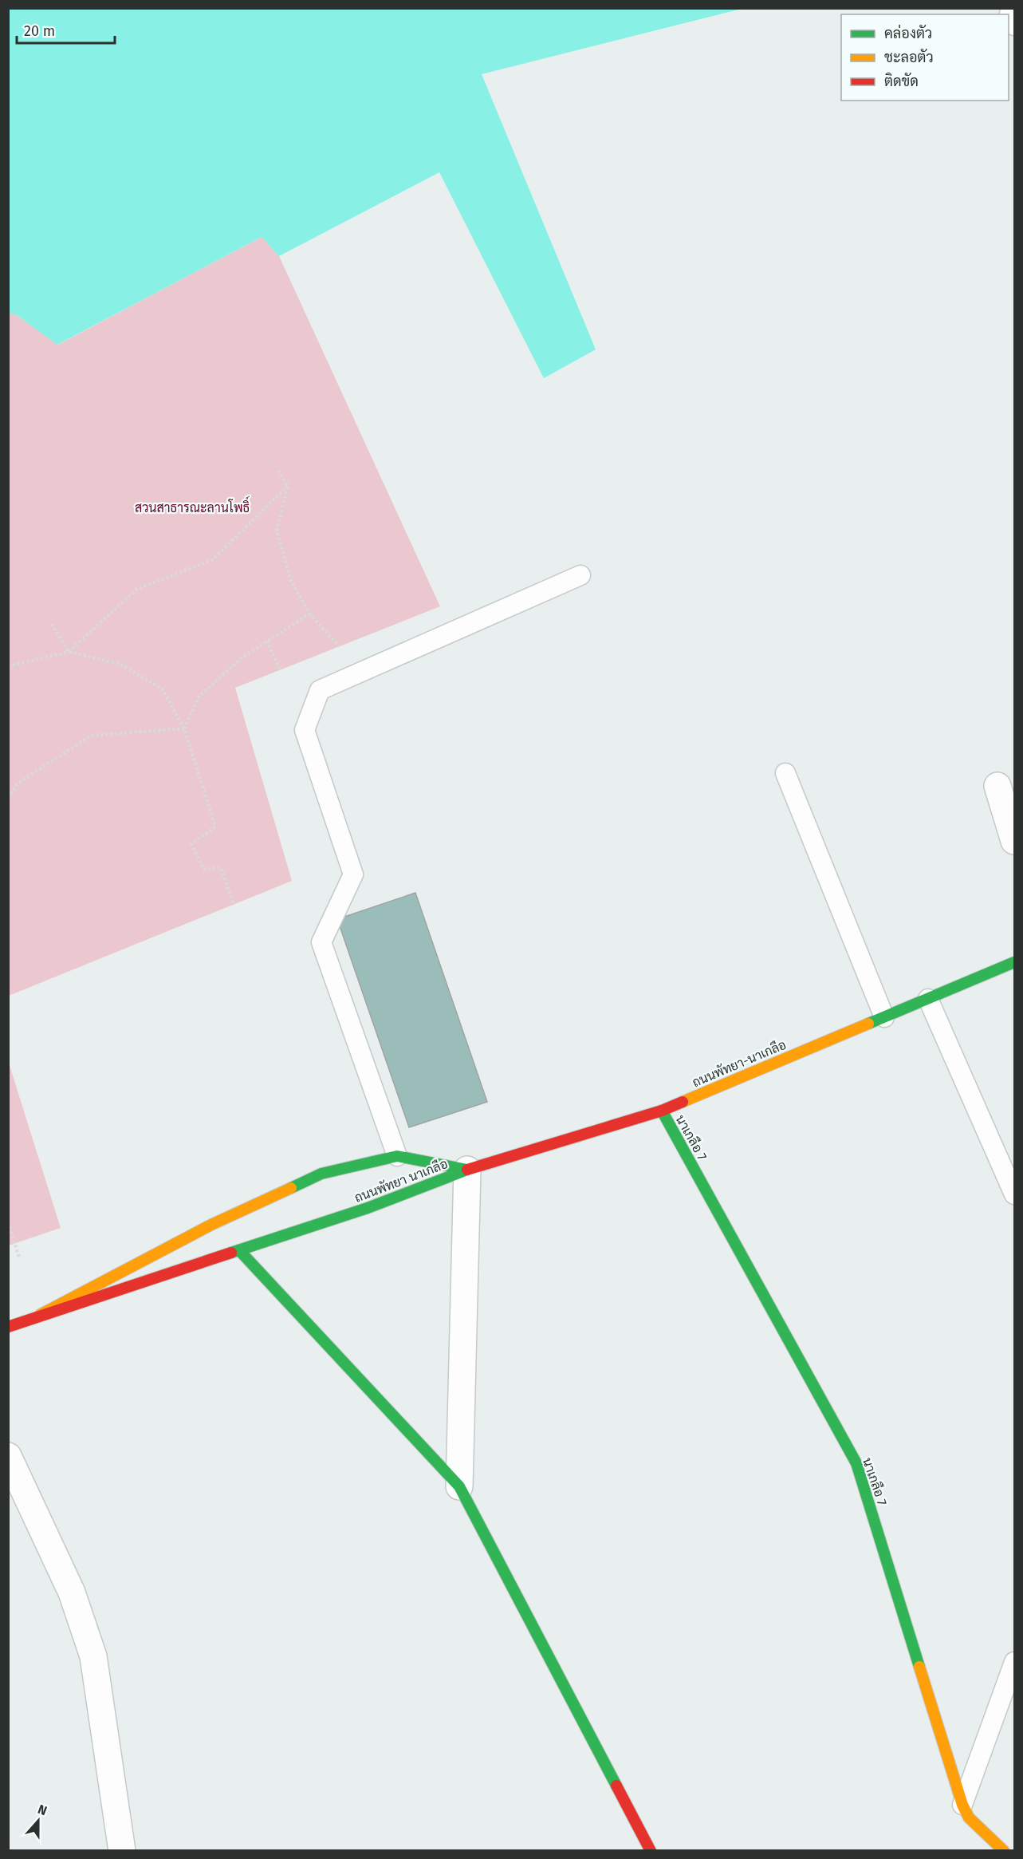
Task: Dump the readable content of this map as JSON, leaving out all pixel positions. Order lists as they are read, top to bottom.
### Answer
{
  "streets": {
    "street": ["ถนนพัทยา-นาเกลือ", "นาเกลือ 7", "ถนนพัทยา นาเกลือ"]
  },
  "crossings": [
    ["ถนนพัทยา-นาเกลือ", "นาเกลือ 7"],
    ["ถนนพัทยา-นาเกลือ", "ถนนพัทยา นาเกลือ"]
  ],
  "parks": ["สวนสาธารณะลานโพธิ์"],
  "legend": ["คล่องตัว", "ชะลอตัว", "ติดขัด"],
  "scale_bar": "20 m",
  "north": "top"
}
